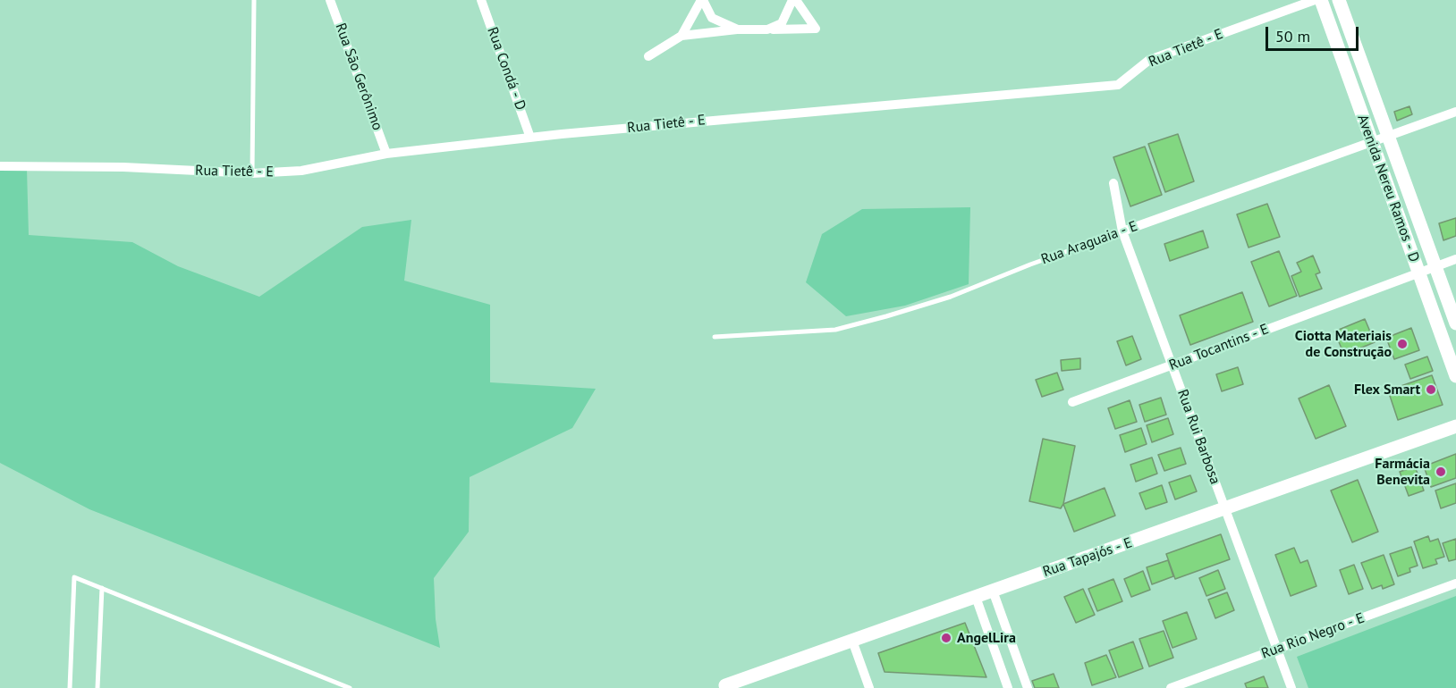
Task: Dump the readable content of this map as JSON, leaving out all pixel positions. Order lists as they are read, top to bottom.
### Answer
{
  "streets": {
    "street": [
      "Rua Tietê - E",
      "Rua Condá - D",
      "Rua São Gerônimo",
      "Avenida Nereu Ramos - D",
      "Rua Araguaia - E",
      "Rua Tocantins - E",
      "Rua Rui Barbosa",
      "Rua Tapajós - E",
      "Rua Rio Negro - E"
    ]
  },
  "crossings": [
    ["Rua Tietê - E", "Rua Condá - D"],
    ["Rua Tietê - E", "Rua São Gerônimo"],
    ["Avenida Nereu Ramos - D", "Rua Araguaia - E"],
    ["Avenida Nereu Ramos - D", "Rua Tocantins - E"],
    ["Rua Araguaia - E", "Rua Rui Barbosa"],
    ["Rua Tocantins - E", "Rua Rui Barbosa"],
    ["Rua Rui Barbosa", "Rua Tapajós - E"],
    ["Rua Rui Barbosa", "Rua Rio Negro - E"]
  ],
  "places": [
    "Ciotta Materiais de Construção",
    "Flex Smart",
    "Farmácia Benevita",
    "AngelLira"
  ],
  "scale_bar": "50 m"
}
